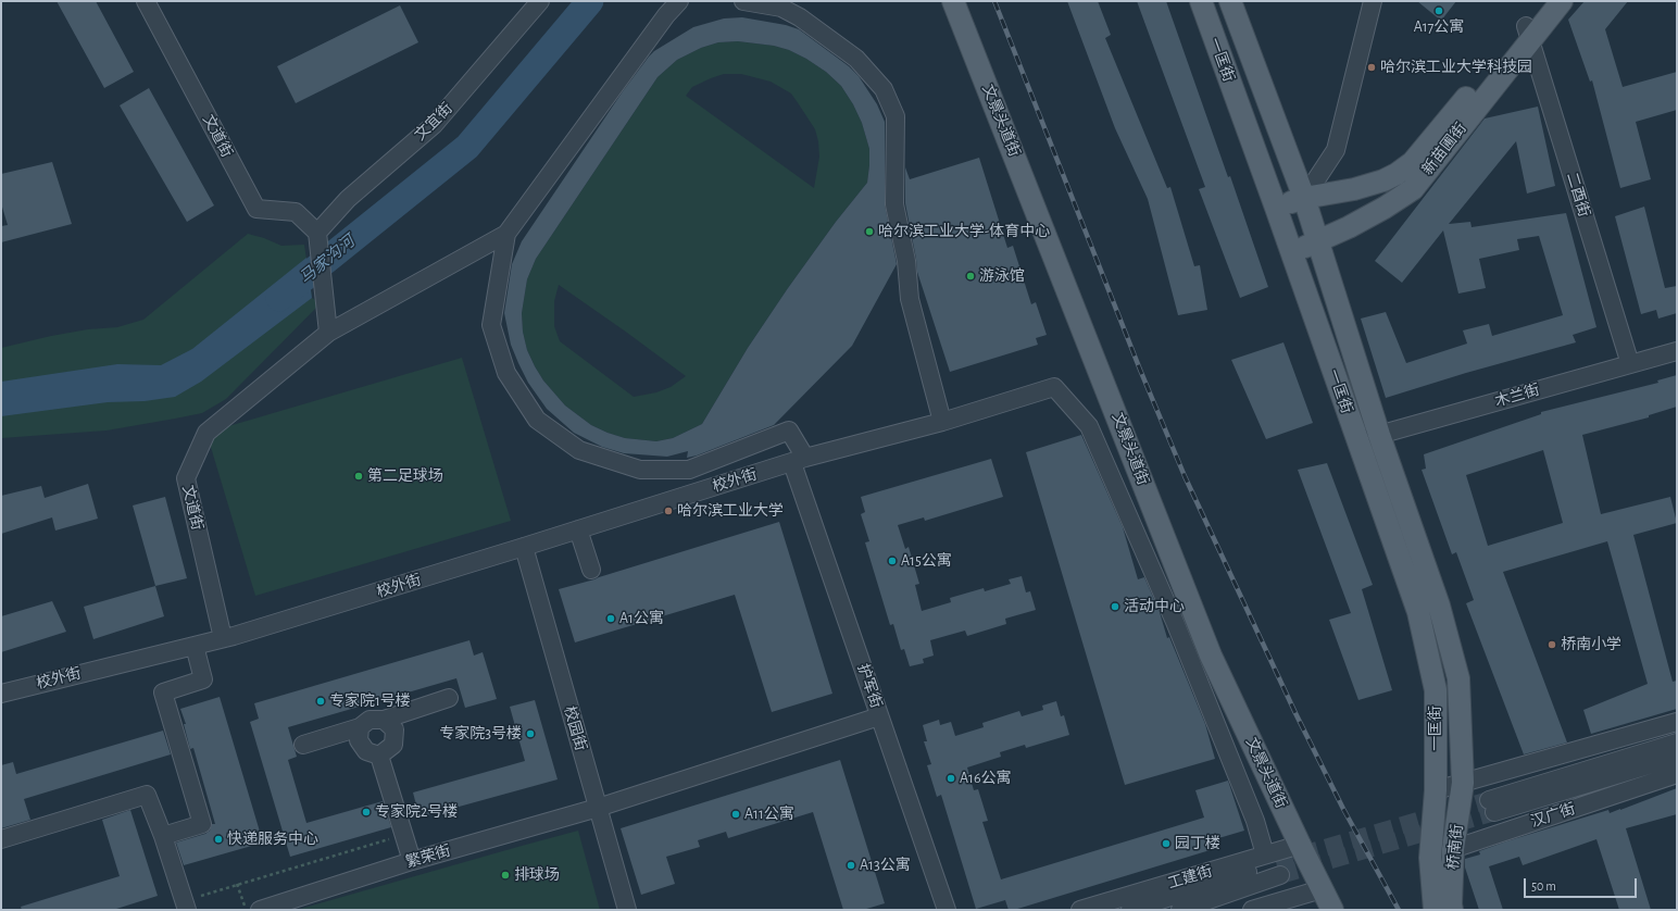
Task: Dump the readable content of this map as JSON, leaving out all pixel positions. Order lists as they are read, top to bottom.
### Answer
{
  "streets": {
    "main road": [
      "一匡街",
      "文景头道街",
      "新苗圃街",
      "桥南街"
    ],
    "street": [
      "文宜街",
      "文道街",
      "二酉街",
      "木兰街",
      "校外街",
      "护军街",
      "校园街",
      "汉广街",
      "繁荣街",
      "工建街"
    ]
  },
  "crossings": [
    ["一匡街", "新苗圃街"],
    ["一匡街", "木兰街"],
    ["一匡街", "桥南街"],
    ["文景头道街", "工建街"],
    ["文宜街", "文道街"],
    ["文道街", "校外街"],
    ["文道街", "护军街"],
    ["新苗圃街", "二酉街"],
    ["二酉街", "木兰街"],
    ["校外街", "护军街"],
    ["校外街", "校园街"],
    ["校外街", "工建街"],
    ["护军街", "繁荣街"],
    ["校园街", "繁荣街"],
    ["汉广街", "桥南街"]
  ],
  "water": ["马家沟河"],
  "places": [
    "A17公寓",
    "哈尔滨工业大学科技园",
    "哈尔滨工业大学-体育中心",
    "游泳馆",
    "第二足球场",
    "哈尔滨工业大学",
    "A15公寓",
    "活动中心",
    "A1公寓",
    "桥南小学",
    "专家院1号楼",
    "专家院3号楼",
    "A16公寓",
    "专家院2号楼",
    "A11公寓",
    "快递服务中心",
    "园丁楼",
    "A13公寓",
    "排球场"
  ],
  "scale_bar": "50 m"
}
